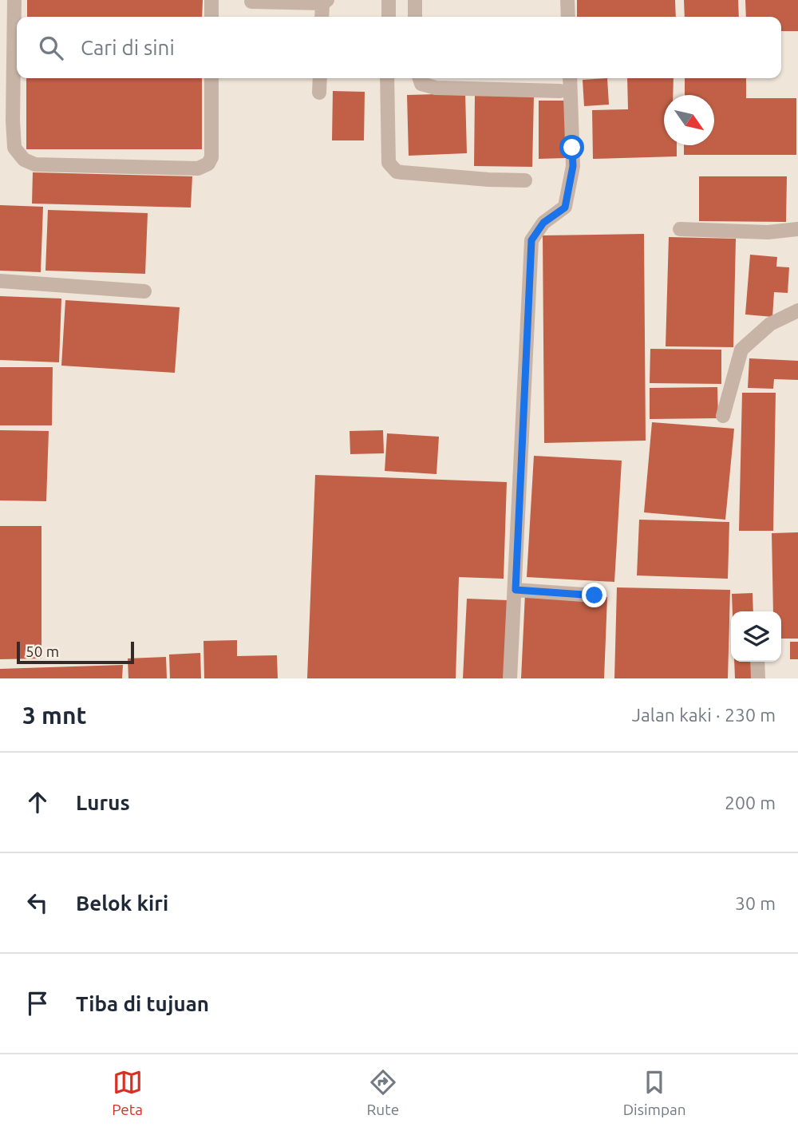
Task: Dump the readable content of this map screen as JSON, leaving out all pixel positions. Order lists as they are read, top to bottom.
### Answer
{
  "scale_bar": "50 m",
  "north": "bottom right",
  "page": {
    "search": "Cari di sini",
    "scale": "50 m",
    "heading": ["3 mnt", "Jalan kaki · 230 m"],
    "list": [
      ["Lurus", "200 m"],
      ["Belok kiri", "30 m"],
      "Tiba di tujuan"
    ],
    "nav": ["Peta", "Rute", "Disimpan"]
  }
}
